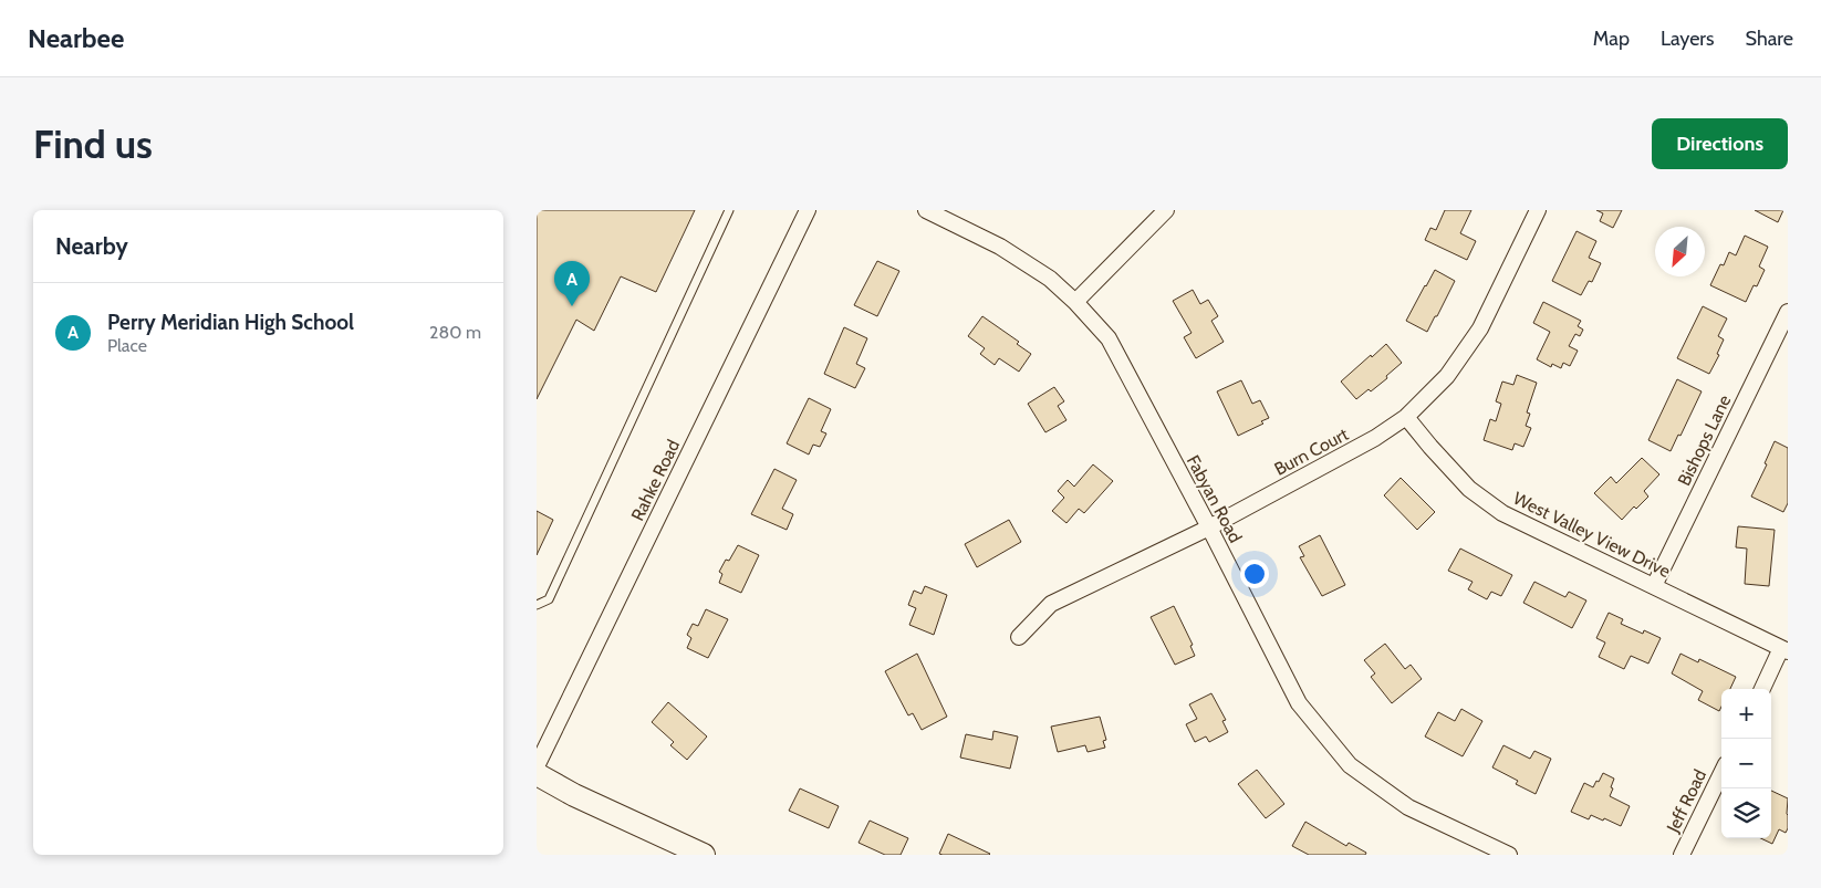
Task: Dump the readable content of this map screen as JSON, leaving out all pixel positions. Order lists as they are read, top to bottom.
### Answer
{
  "streets": {
    "street": [
      "Bishops Lane",
      "Burn Court",
      "Rahke Road",
      "Fabyan Road",
      "West Valley View Drive",
      "Jeff Road"
    ]
  },
  "crossings": [
    ["Bishops Lane", "West Valley View Drive"],
    ["Burn Court", "Fabyan Road"],
    ["Burn Court", "West Valley View Drive"]
  ],
  "north": "bottom left",
  "page": {
    "header": "Nearbee",
    "nav": ["Map", "Layers", "Share"],
    "buttons": "Directions",
    "title": "Find us",
    "heading": "Nearby",
    "pins": "A",
    "list": [
      {
        "mark": "A",
        "name": "Perry Meridian High School",
        "note": "Place",
        "value": "280 m"
      }
    ],
    "map_buttons": ["+", "−"]
  }
}
